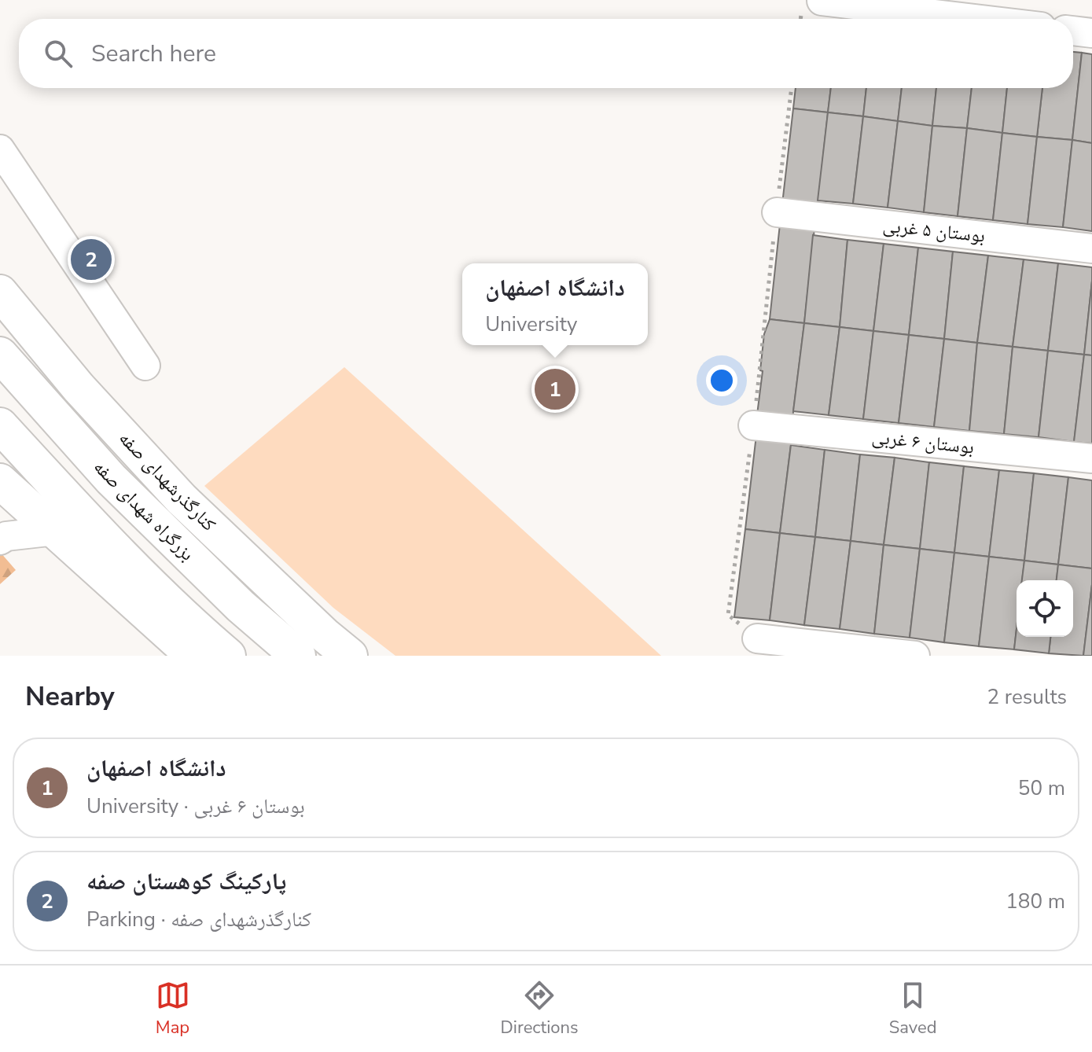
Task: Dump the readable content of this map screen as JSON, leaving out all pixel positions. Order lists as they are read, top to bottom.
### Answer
{
  "streets": {
    "main road": ["کنارگذرشهدای صفه", "بزرگراه شهدای صفه"],
    "street": ["بوستان ۵ غربی", "بوستان ۶ غربی"]
  },
  "page": {
    "search": "Search here",
    "pins": ["2", "1"],
    "popup": ["دانشگاه اصفهان", "University"],
    "heading": ["Nearby", "2 results"],
    "list": [
      {
        "mark": "1",
        "name": "دانشگاه اصفهان",
        "note": "University · بوستان ۶ غربی",
        "value": "50 m"
      },
      {
        "mark": "2",
        "name": "پارکینگ کوهستان صفه",
        "note": "Parking · کنارگذرشهدای صفه",
        "value": "180 m"
      }
    ],
    "nav": ["Map", "Directions", "Saved"]
  }
}
